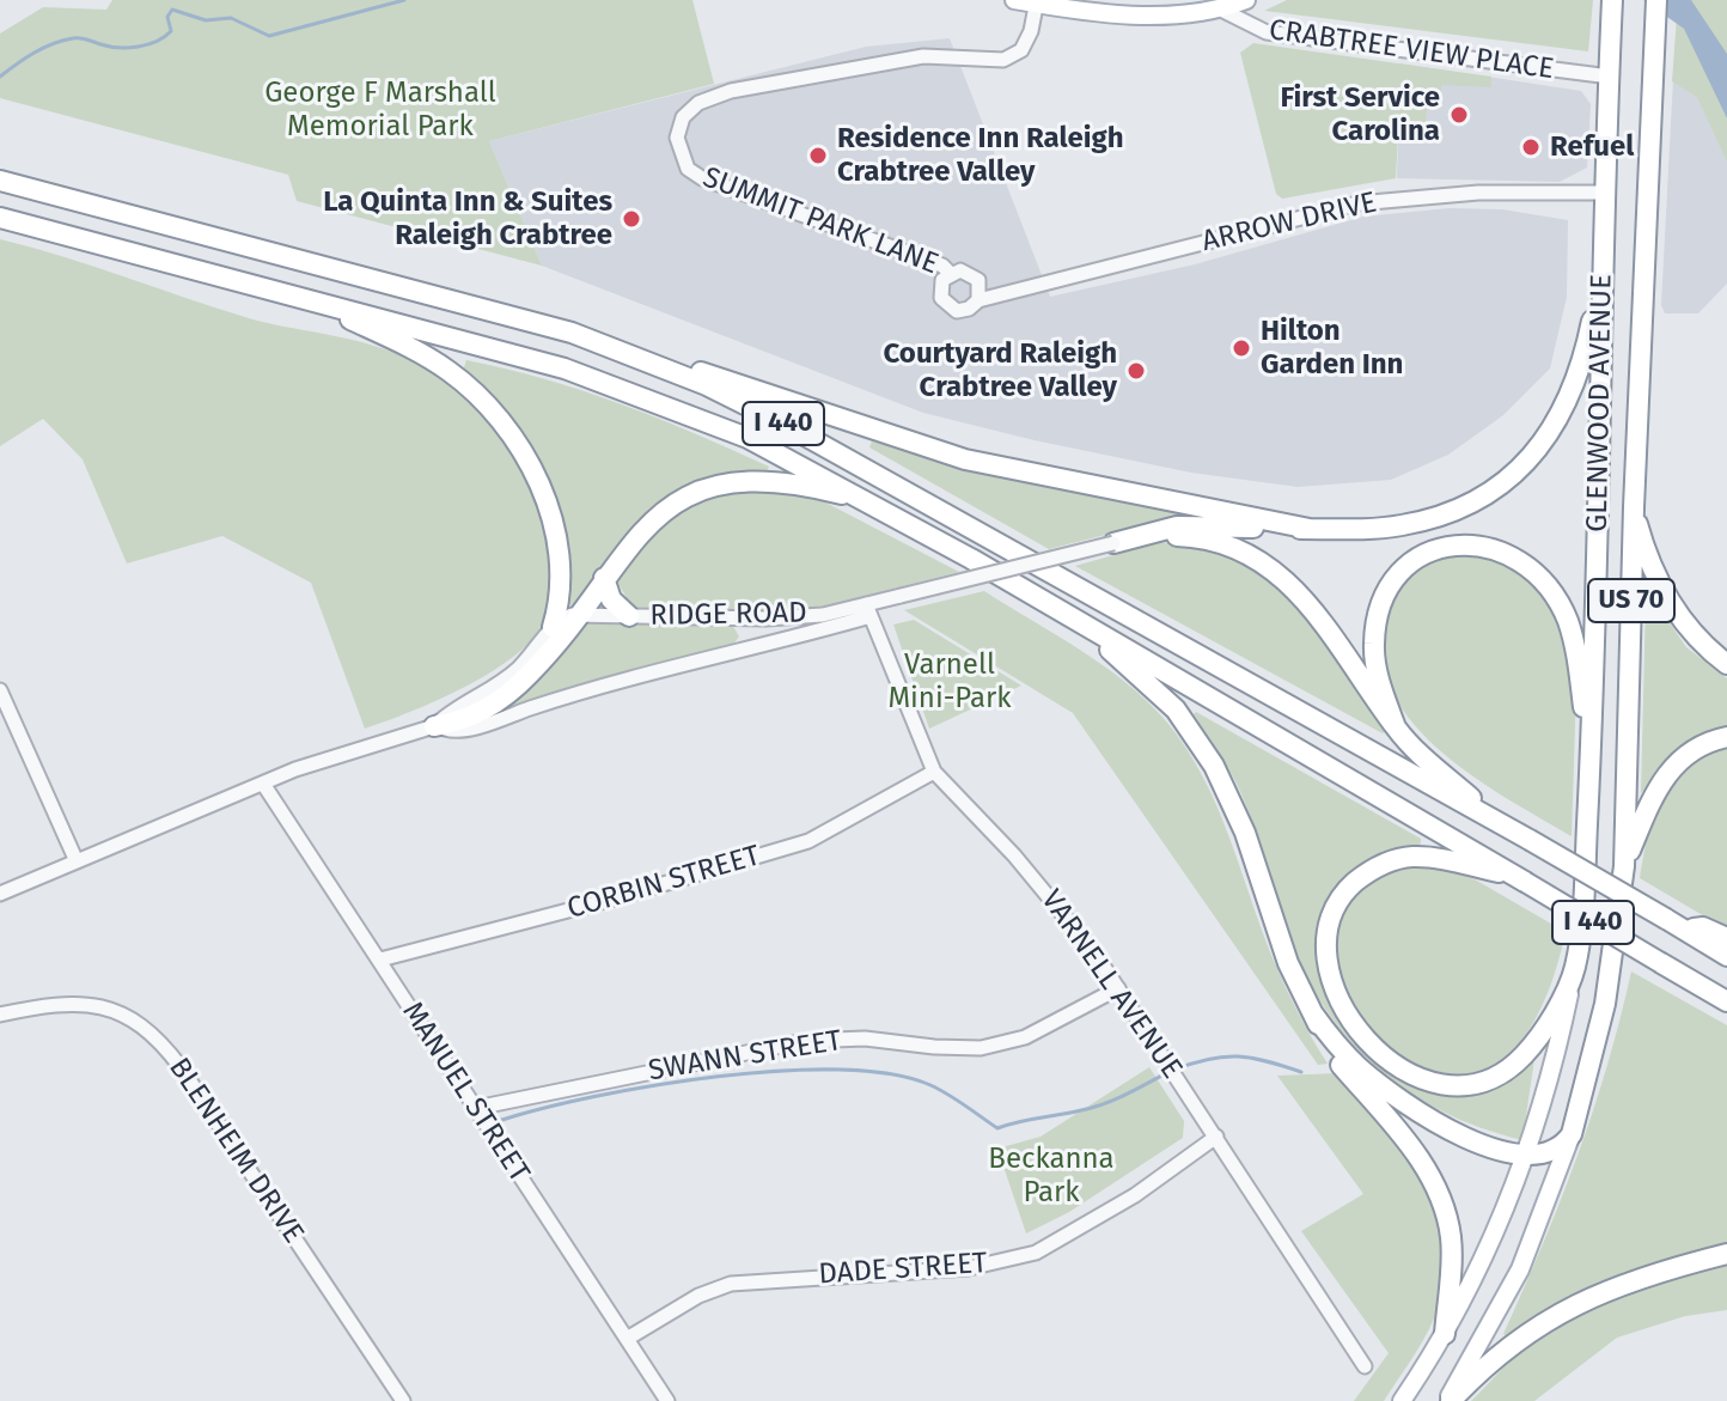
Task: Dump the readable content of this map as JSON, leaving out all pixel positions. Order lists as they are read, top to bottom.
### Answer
{
  "streets": {
    "highway": ["GLENWOOD AVENUE", "I 440", "US 70"],
    "street": [
      "CRABTREE VIEW PLACE",
      "SUMMIT PARK LANE",
      "ARROW DRIVE",
      "RIDGE ROAD",
      "CORBIN STREET",
      "VARNELL AVENUE",
      "SWANN STREET",
      "MANUEL STREET",
      "BLENHEIM DRIVE",
      "DADE STREET"
    ]
  },
  "crossings": [
    ["CRABTREE VIEW PLACE", "GLENWOOD AVENUE"],
    ["SUMMIT PARK LANE", "ARROW DRIVE"],
    ["ARROW DRIVE", "GLENWOOD AVENUE"],
    ["RIDGE ROAD", "VARNELL AVENUE"],
    ["RIDGE ROAD", "MANUEL STREET"],
    ["CORBIN STREET", "VARNELL AVENUE"],
    ["CORBIN STREET", "MANUEL STREET"],
    ["VARNELL AVENUE", "SWANN STREET"],
    ["VARNELL AVENUE", "DADE STREET"],
    ["SWANN STREET", "MANUEL STREET"],
    ["MANUEL STREET", "DADE STREET"]
  ],
  "parks": ["George F Marshall Memorial Park", "Varnell Mini-Park", "Beckanna Park"],
  "places": [
    "First Service Carolina",
    "Refuel",
    "Residence Inn Raleigh Crabtree Valley",
    "La Quinta Inn & Suites Raleigh Crabtree",
    "Hilton Garden Inn",
    "Courtyard Raleigh Crabtree Valley"
  ]
}
